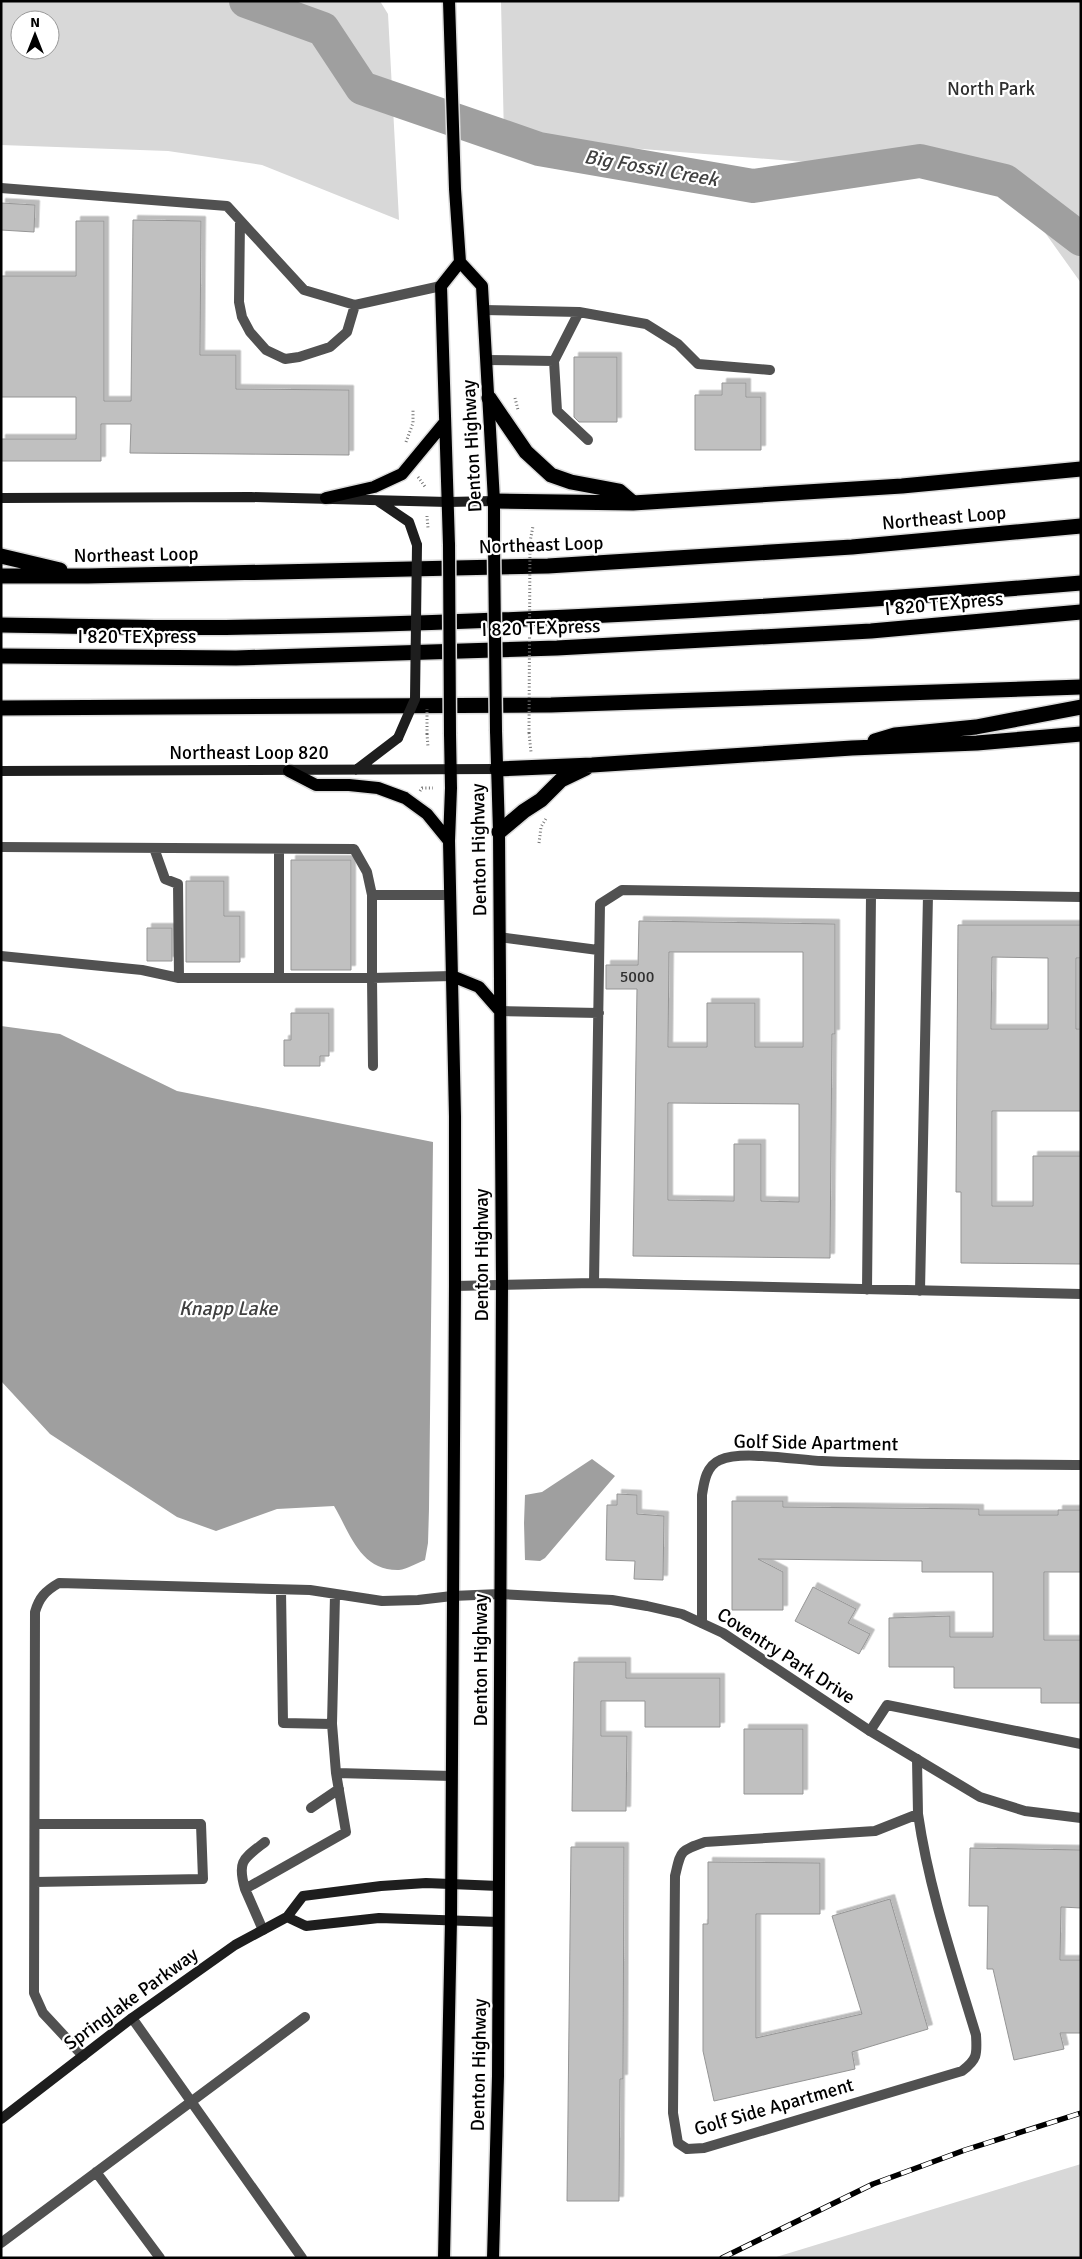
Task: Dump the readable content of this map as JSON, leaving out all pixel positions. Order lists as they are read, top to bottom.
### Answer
{
  "streets": {
    "highway": ["Northeast Loop", "I 820 TEXpress"],
    "main road": ["Denton Highway", "Northeast Loop 820", "Springlake Parkway"],
    "street": ["Golf Side Apartment", "Coventry Park Drive"]
  },
  "crossings": [
    ["Denton Highway", "Northeast Loop 820"],
    ["Denton Highway", "Coventry Park Drive"],
    ["Denton Highway", "Springlake Parkway"],
    ["Golf Side Apartment", "Coventry Park Drive"],
    ["Coventry Park Drive", "Springlake Parkway"]
  ],
  "water": ["Big Fossil Creek", "Knapp Lake"],
  "parks": ["North Park"],
  "house_numbers": ["5000"],
  "north": "top"
}
